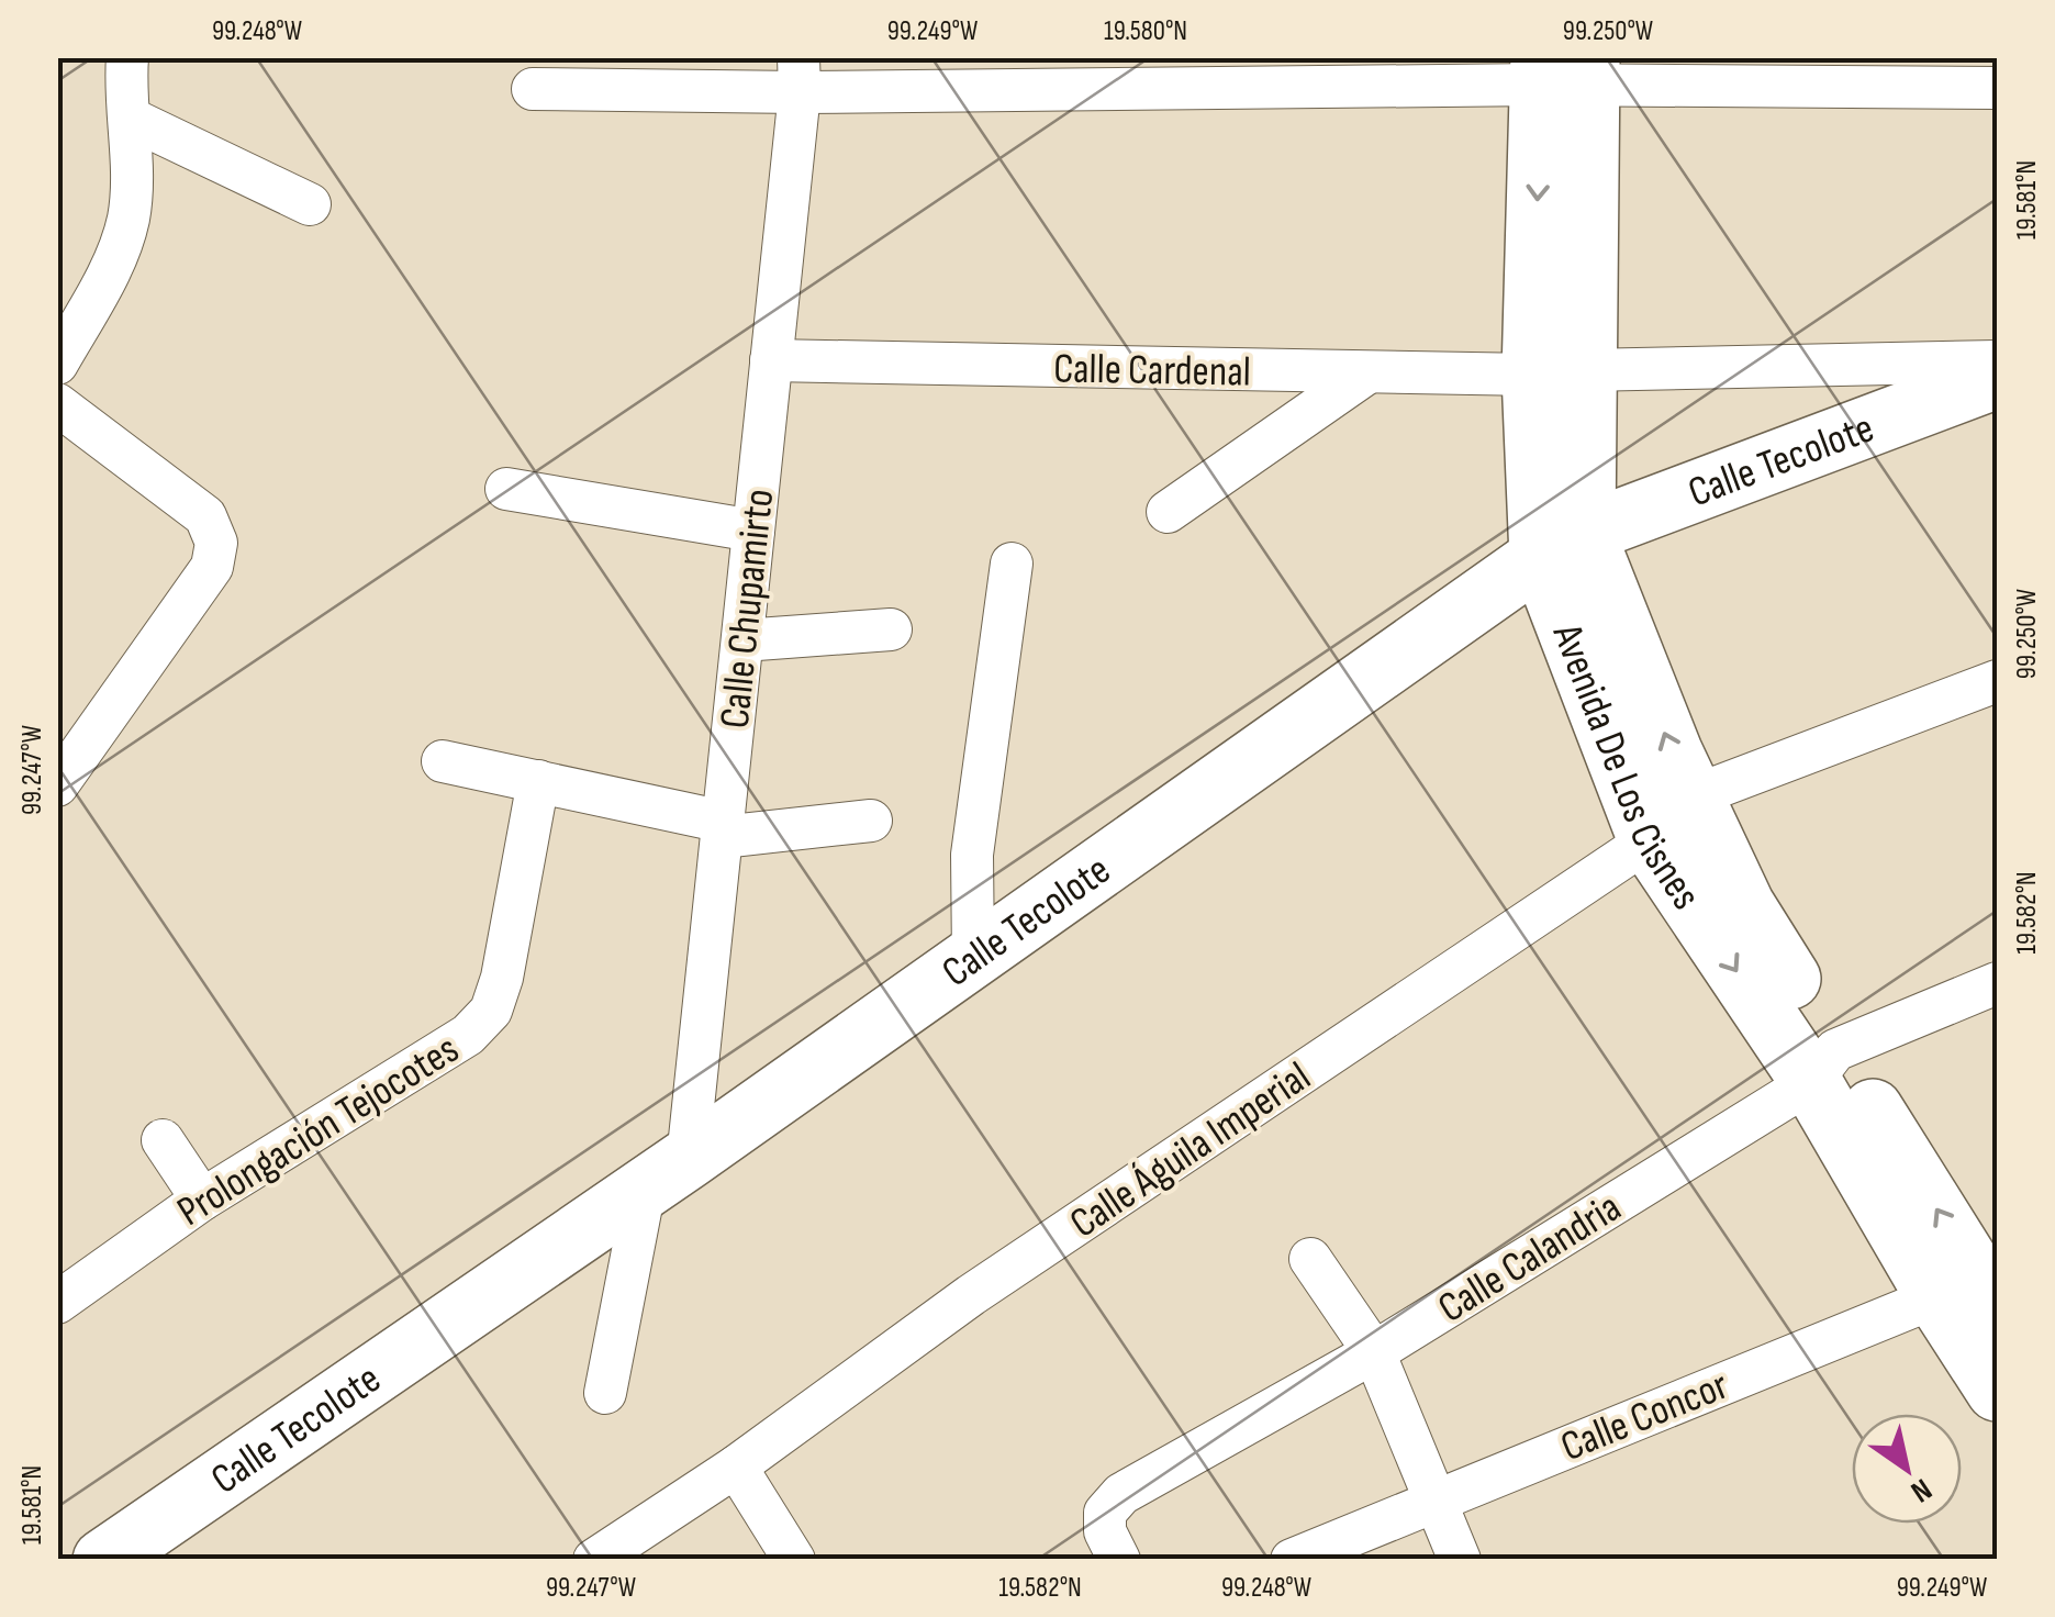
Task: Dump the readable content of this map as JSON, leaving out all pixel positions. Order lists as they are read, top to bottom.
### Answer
{
  "streets": {
    "street": [
      "Calle Cardenal",
      "Calle Tecolote",
      "Calle Chupamirto",
      "Avenida De Los Cisnes",
      "Prolongación Tejocotes",
      "Calle Águila Imperial",
      "Calle Calandria",
      "Calle Concor"
    ]
  },
  "crossings": [
    ["Calle Cardenal", "Calle Chupamirto"],
    ["Calle Cardenal", "Avenida De Los Cisnes"],
    ["Calle Tecolote", "Calle Chupamirto"],
    ["Calle Tecolote", "Avenida De Los Cisnes"],
    ["Avenida De Los Cisnes", "Calle Águila Imperial"],
    ["Avenida De Los Cisnes", "Calle Calandria"],
    ["Avenida De Los Cisnes", "Calle Concor"]
  ],
  "north": "bottom right",
  "coordinates": [
    "99.248°W",
    "99.249°W",
    "19.580°N",
    "99.250°W",
    "19.581°N",
    "99.247°W",
    "19.582°N"
  ]
}
